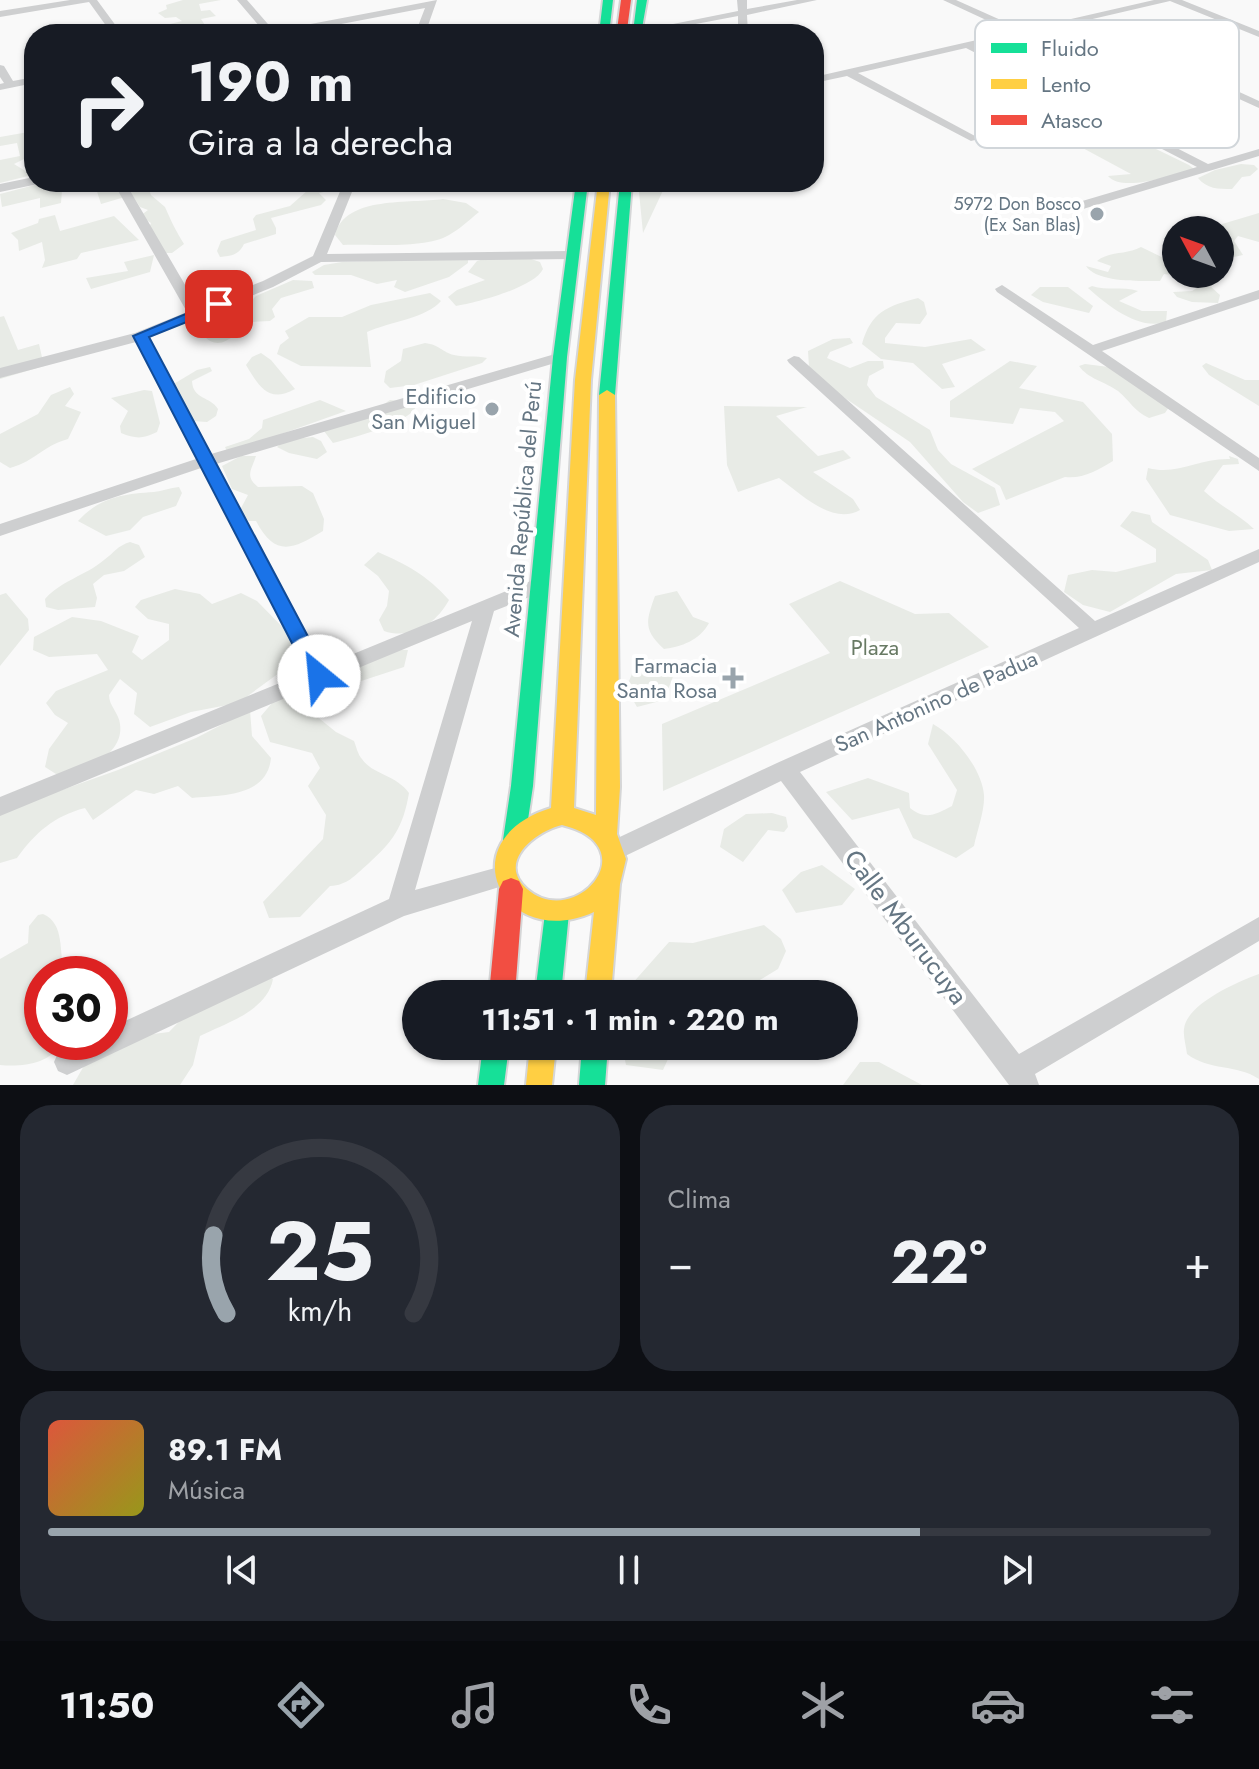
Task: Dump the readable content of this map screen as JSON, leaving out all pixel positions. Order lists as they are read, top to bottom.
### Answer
{
  "streets": {
    "main road": ["Avenida República del Perú"],
    "street": ["San Antonino de Padua", "Calle Mburucuya"]
  },
  "crossings": [
    ["Avenida República del Perú", "San Antonino de Padua"],
    ["San Antonino de Padua", "Calle Mburucuya"]
  ],
  "parks": ["Plaza"],
  "places": {
    "other": ["5972 Don Bosco (Ex San Blas)", "Edificio San Miguel"],
    "health": ["Farmacia Santa Rosa"]
  },
  "legend": ["Fluido", "Lento", "Atasco"],
  "north": "top left",
  "page": {
    "turn": ["190 m", "Gira a la derecha"],
    "limit": "30",
    "trip": "11:51 · 1 min · 220 m",
    "tile": "Clima",
    "heat": ["−", "22°", "+"],
    "song": ["89.1 FM", "Música"],
    "tabs": "11:50",
    "gauge": ["25", "km/h"]
  }
}
